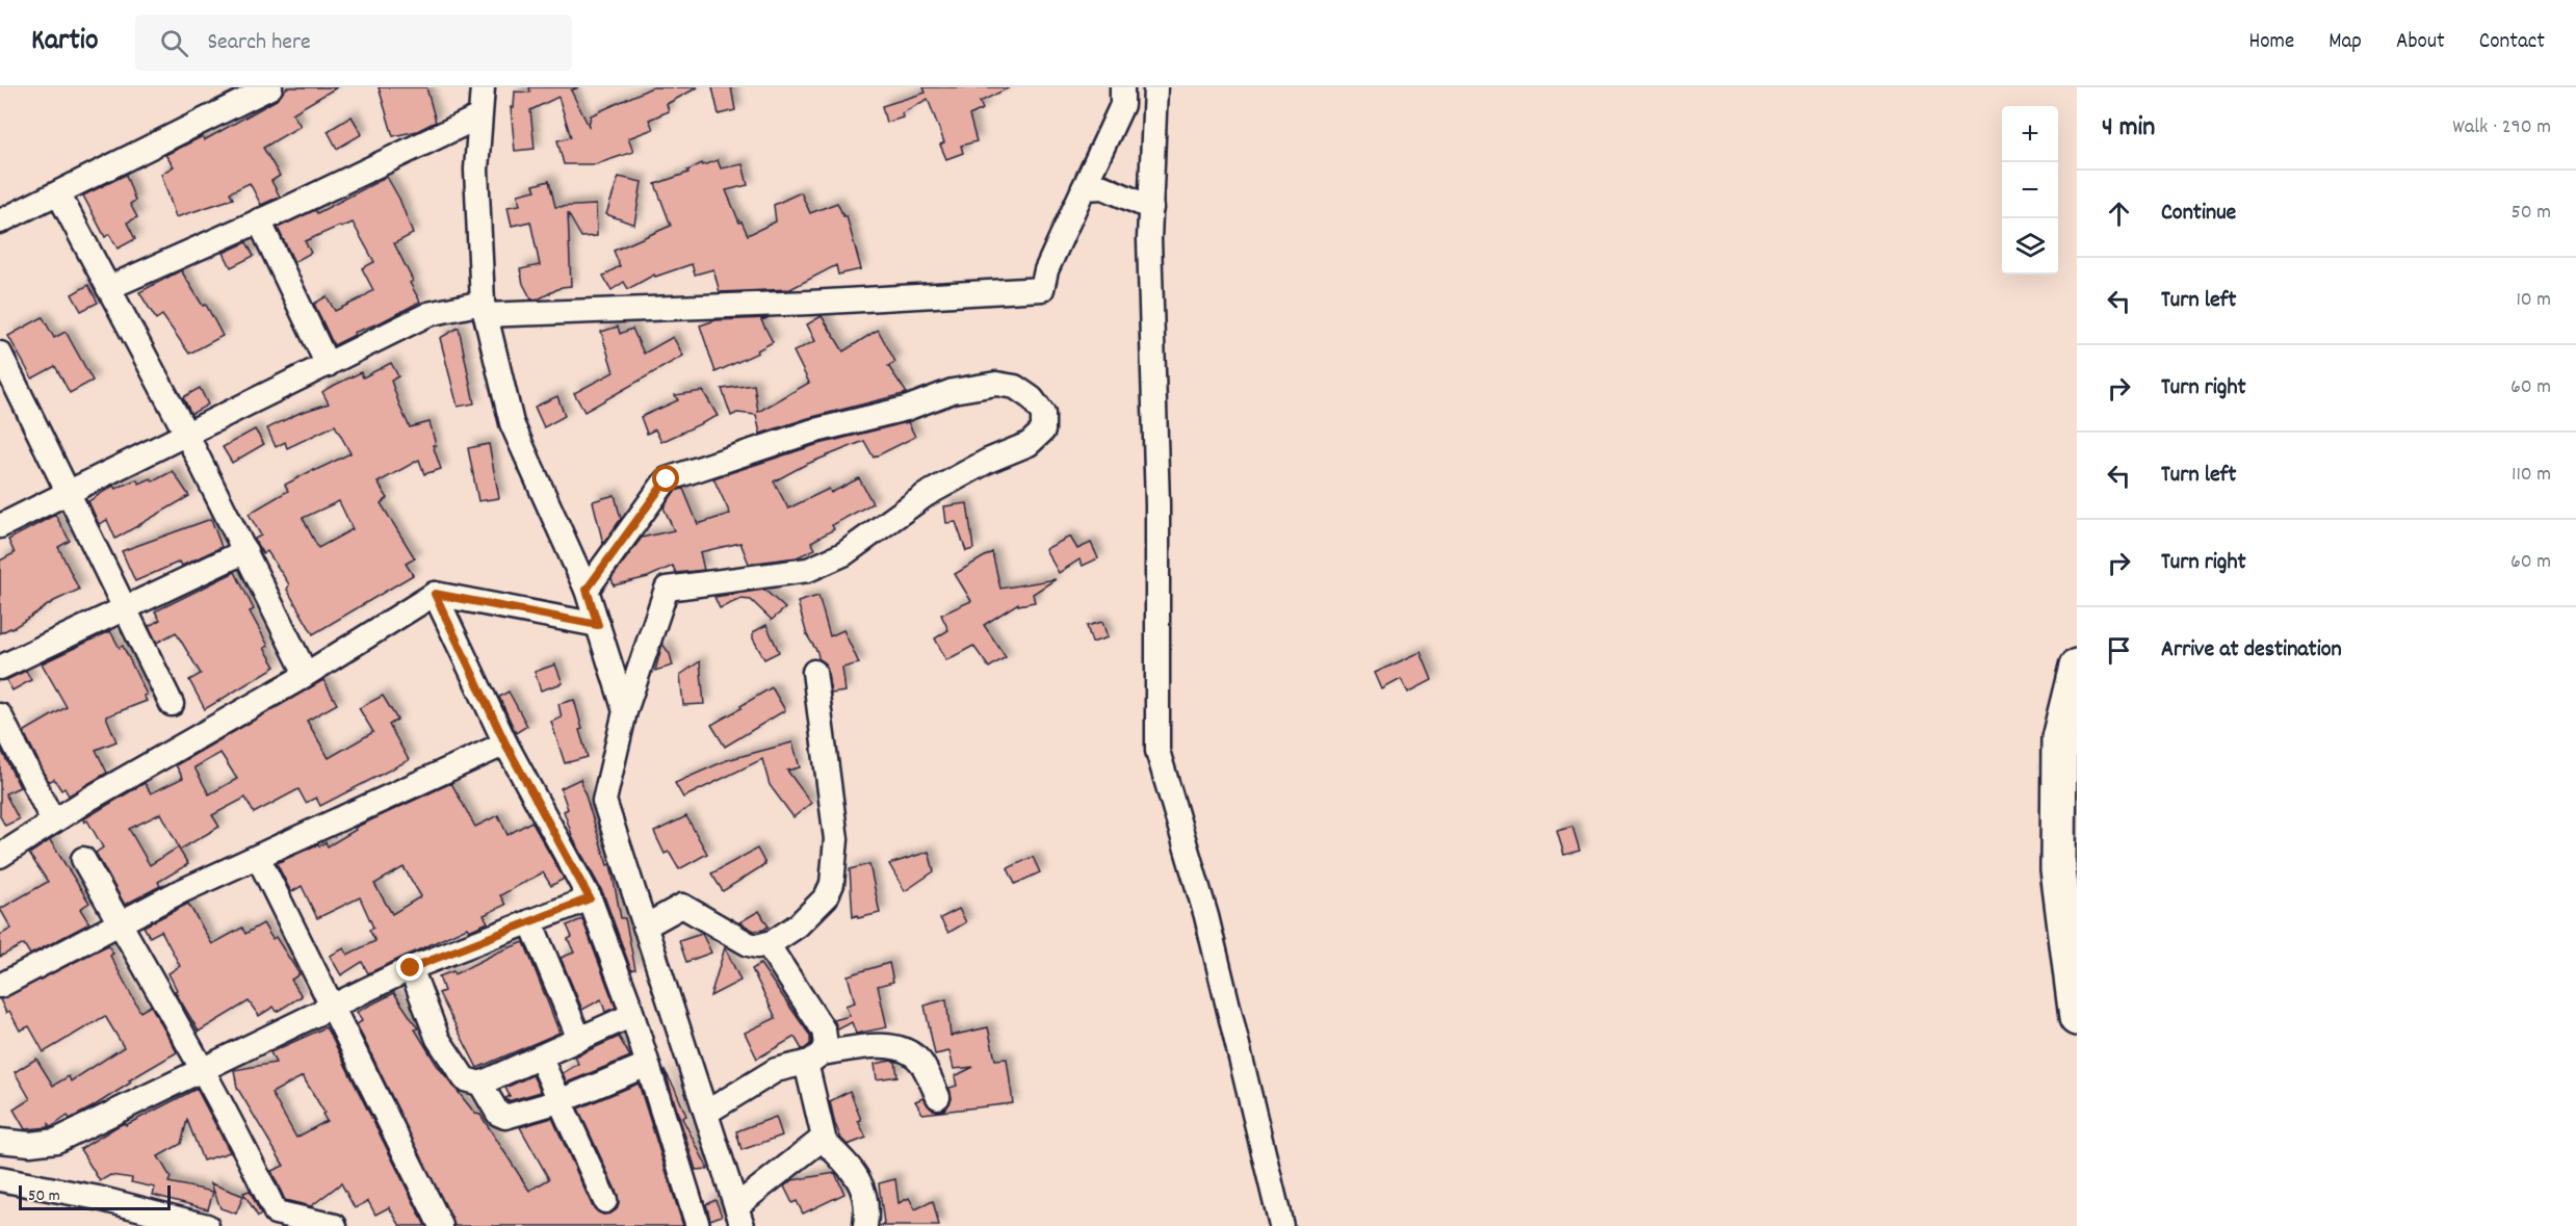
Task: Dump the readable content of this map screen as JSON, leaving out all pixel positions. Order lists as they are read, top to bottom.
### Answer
{
  "scale_bar": "50 m",
  "page": {
    "header": "Kartio",
    "search": "Search here",
    "nav": [
      "Home",
      "Map",
      "About",
      "Contact"
    ],
    "heading": ["4 min", "Walk · 290 m"],
    "map_buttons": ["+", "−"],
    "list": [
      ["Continue", "50 m"],
      ["Turn left", "10 m"],
      ["Turn right", "60 m"],
      ["Turn left", "110 m"],
      ["Turn right", "60 m"],
      "Arrive at destination"
    ],
    "scale": "50 m"
  }
}
